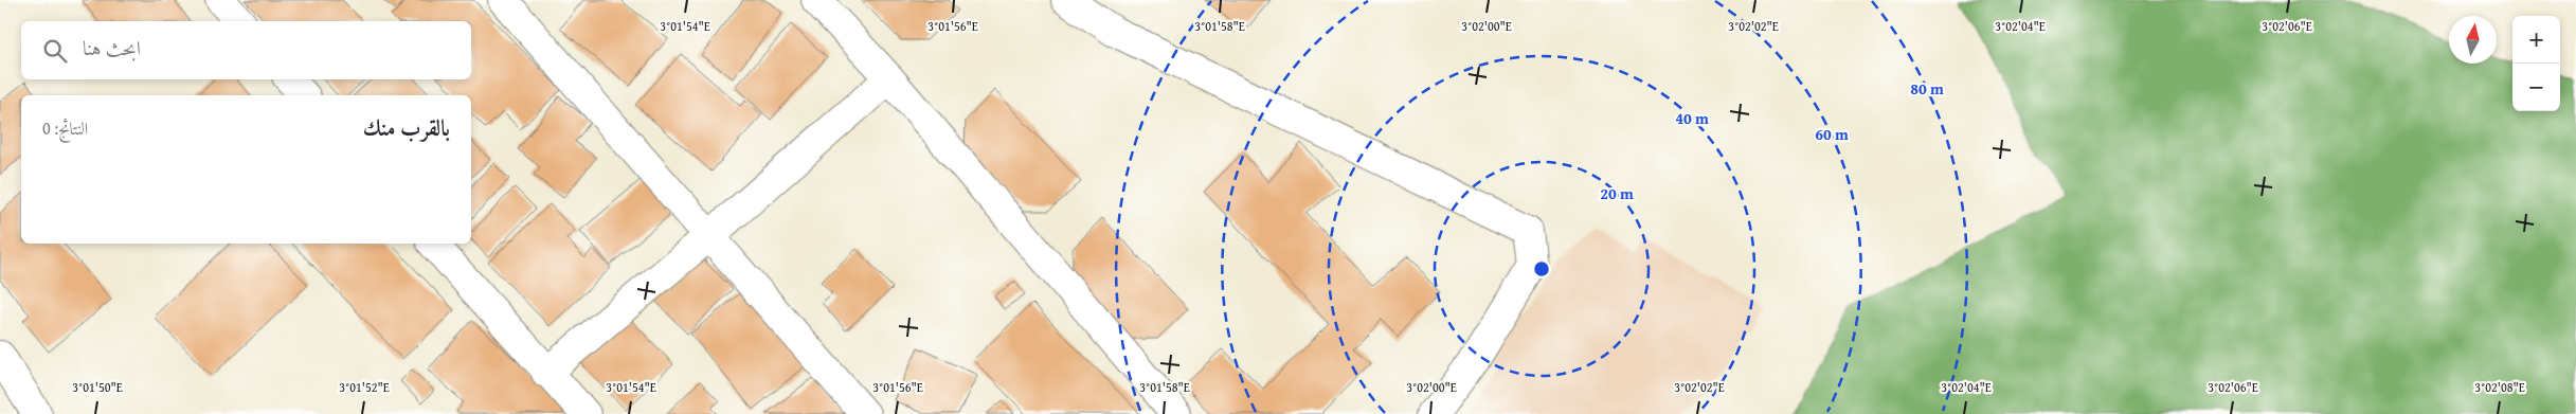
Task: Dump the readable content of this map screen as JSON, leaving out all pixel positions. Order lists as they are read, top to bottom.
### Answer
{
  "north": "top",
  "page": {
    "map_buttons": ["+", "−"],
    "search": "ابحث هنا",
    "heading": ["بالقرب منك", "النتائج: 0"]
  },
  "coordinates": [
    "3°01'54\"E",
    "3°01'56\"E",
    "3°01'58\"E",
    "3°02'00\"E",
    "3°02'02\"E",
    "3°02'04\"E",
    "3°02'06\"E",
    "3°01'50\"E",
    "3°01'52\"E",
    "3°02'08\"E"
  ],
  "rings": [
    "80 m",
    "40 m",
    "60 m",
    "20 m"
  ]
}
